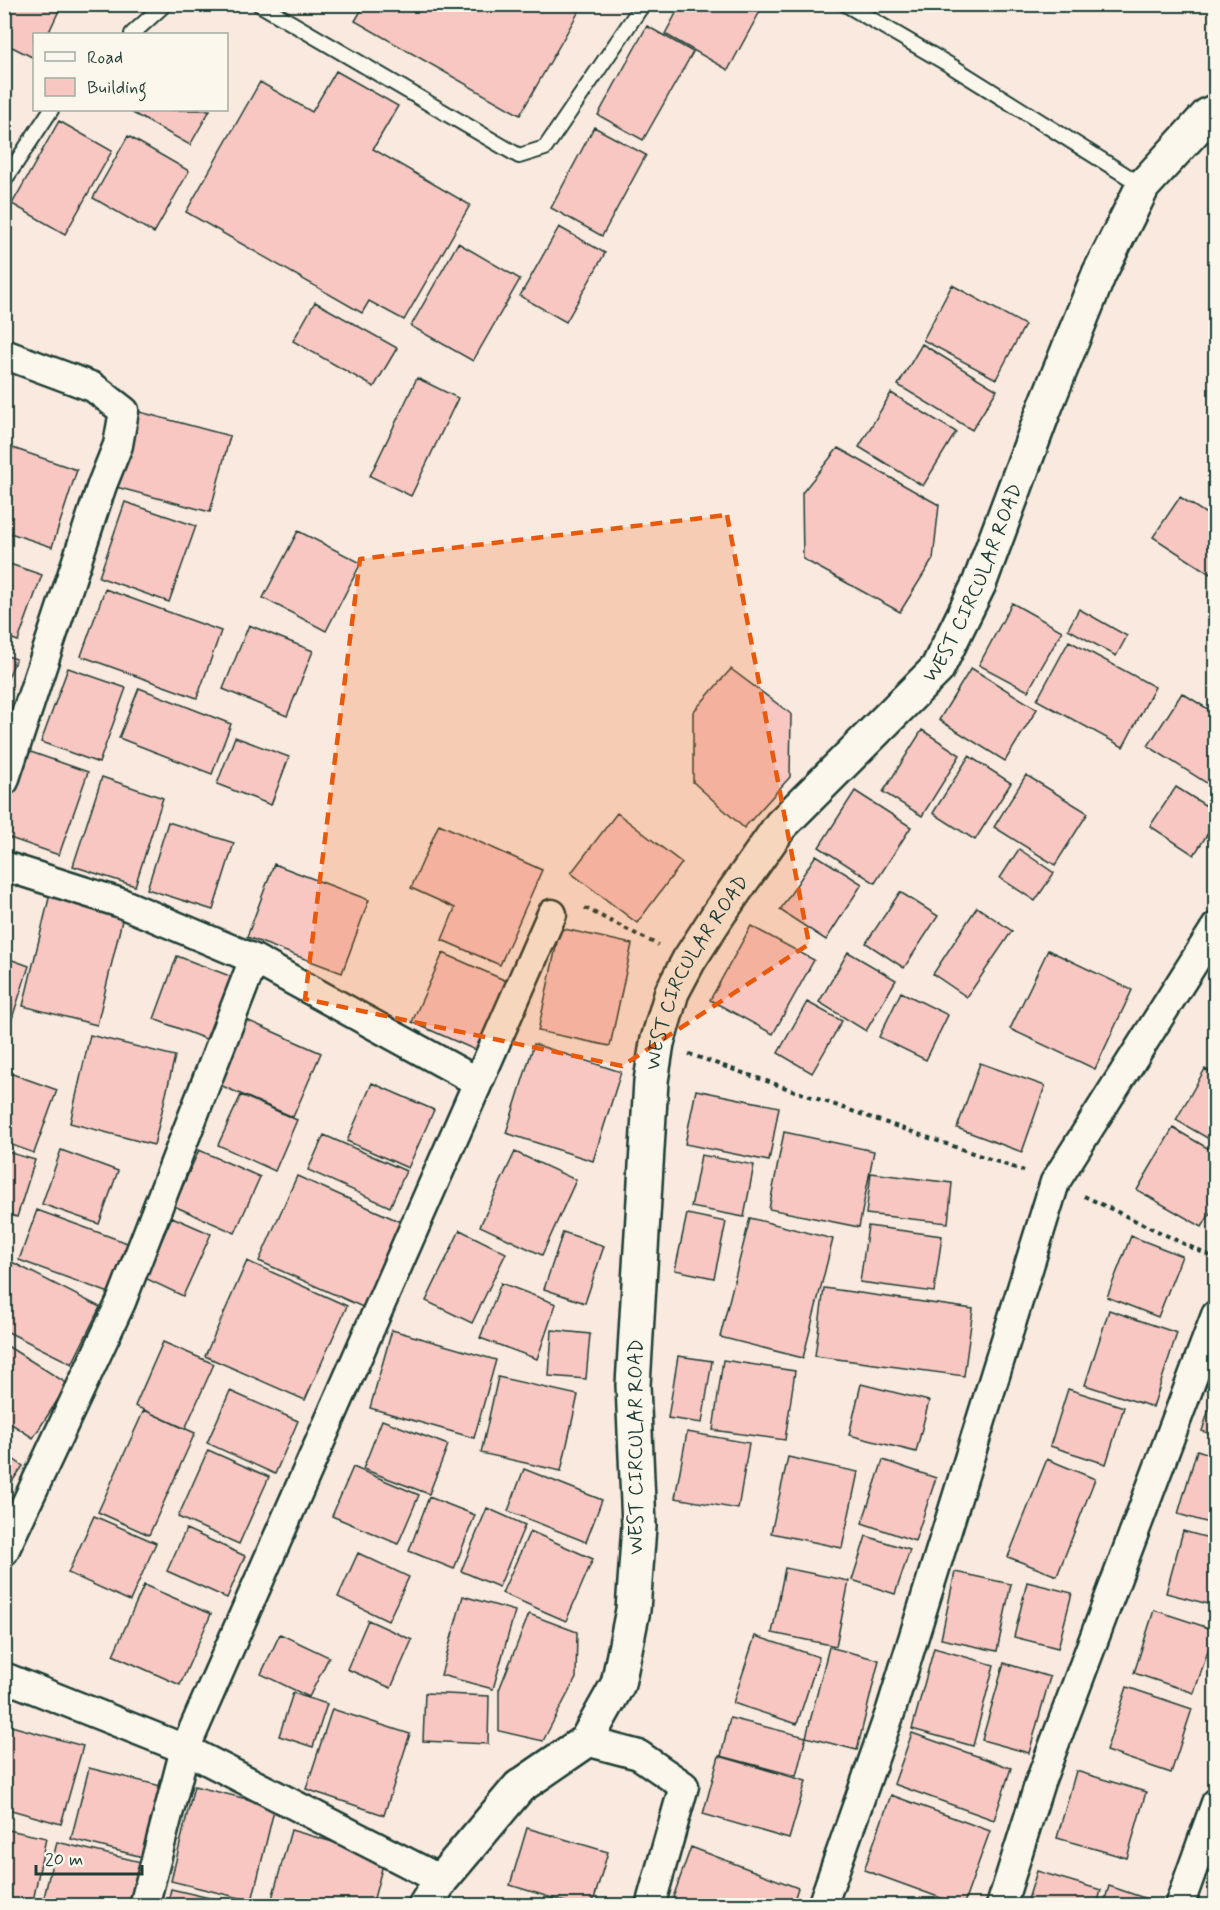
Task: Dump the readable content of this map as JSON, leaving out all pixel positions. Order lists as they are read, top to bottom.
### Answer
{
  "streets": {
    "street": ["WEST CIRCULAR ROAD"]
  },
  "legend": ["Road", "Building"],
  "scale_bar": "20 m"
}
